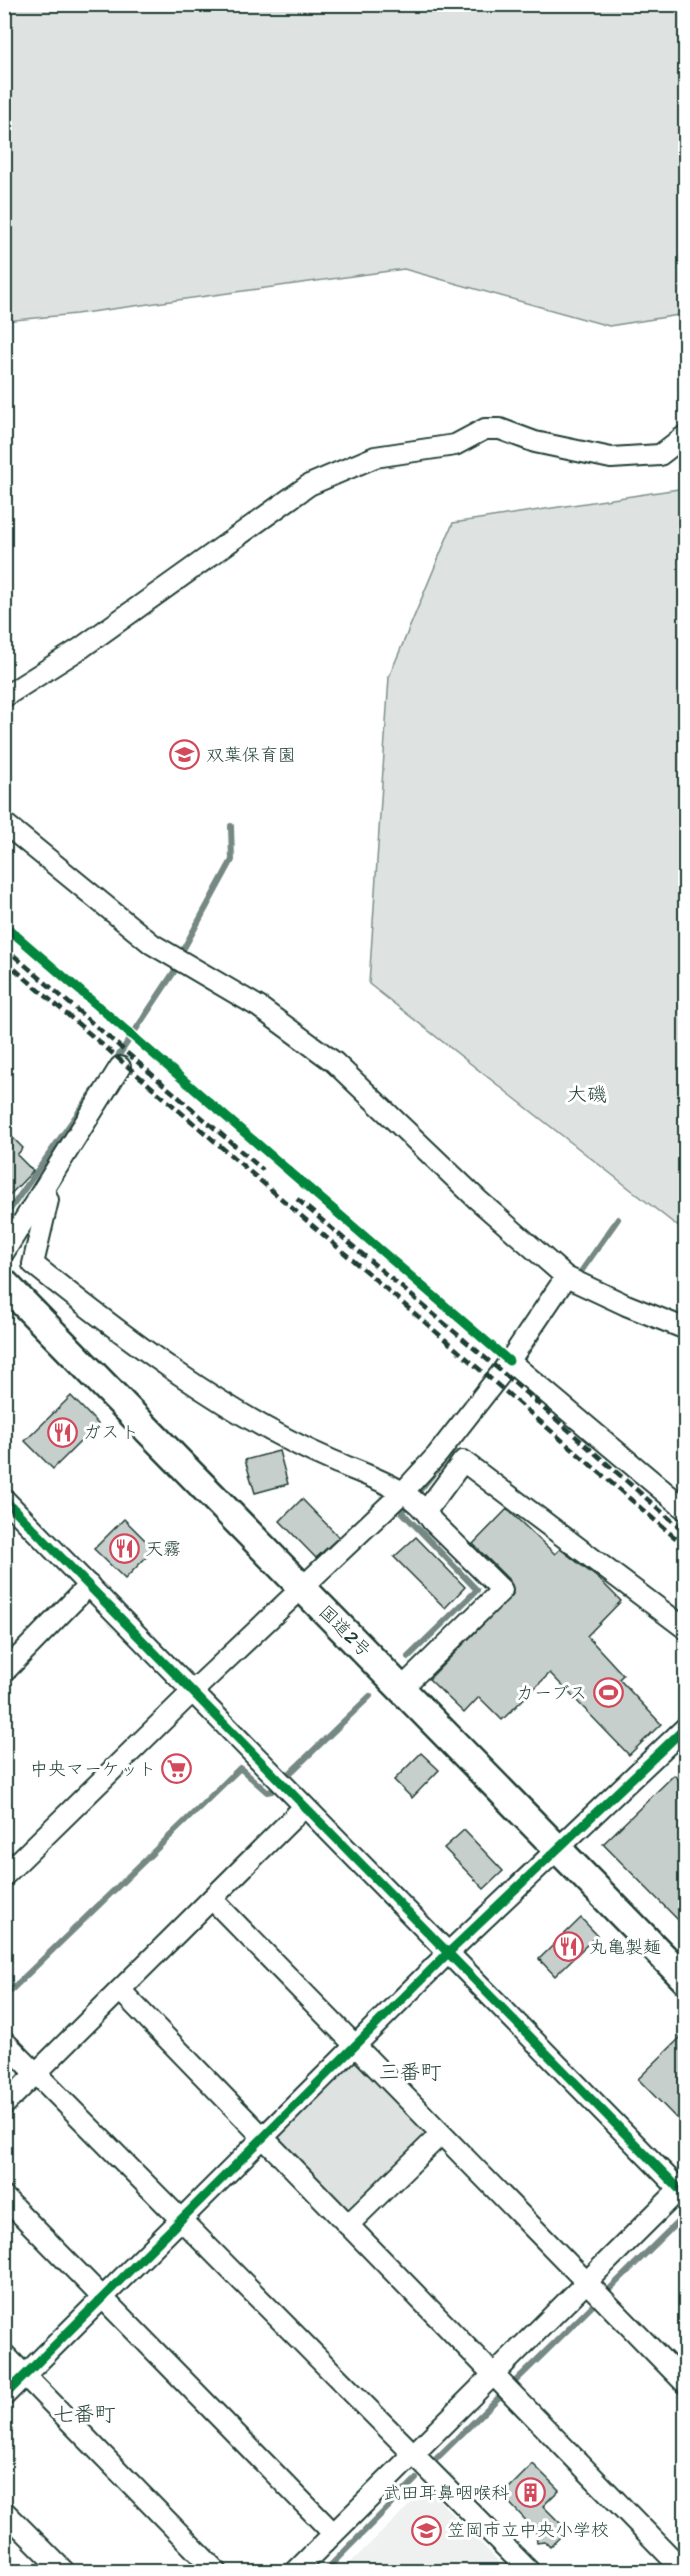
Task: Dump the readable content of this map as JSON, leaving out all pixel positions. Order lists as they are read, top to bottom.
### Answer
{
  "streets": {
    "highway": ["国道2号"]
  },
  "districts": ["大磯", "三番町", "七番町"],
  "places": {
    "school or university": ["双葉保育園", "笠岡市立中央小学校"],
    "restaurant": ["ガスト", "天霧", "丸亀製麺"],
    "sports": ["カーブス"],
    "supermarket": ["中央マーケット"],
    "building": ["武田耳鼻咽喉科"]
  }
}
